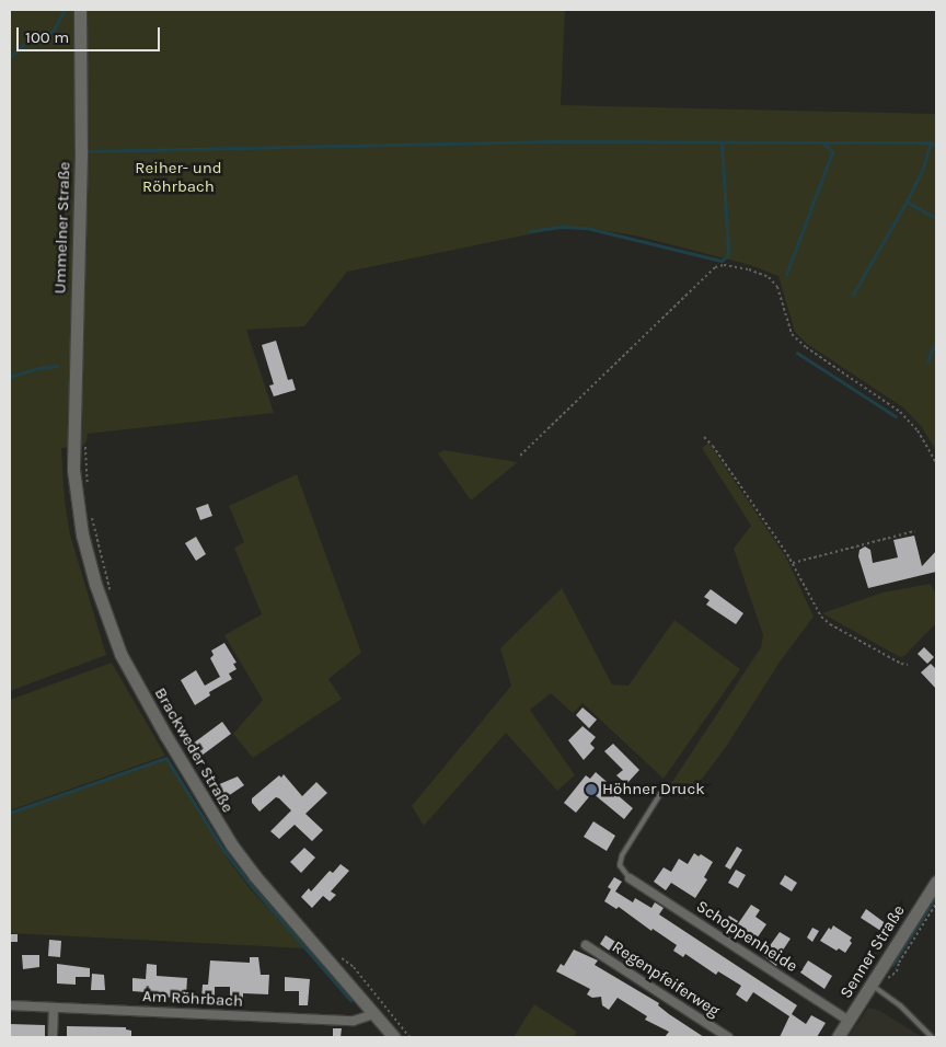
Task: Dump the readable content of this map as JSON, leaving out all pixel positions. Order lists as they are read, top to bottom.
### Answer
{
  "streets": {
    "main road": ["Ummelner Straße", "Brackweder Straße", "Senner Straße"],
    "street": ["Schoppenheide", "Regenpfeiferweg", "Am Röhrbach"]
  },
  "crossings": [
    ["Ummelner Straße", "Brackweder Straße"],
    ["Brackweder Straße", "Am Röhrbach"],
    ["Schoppenheide", "Senner Straße"]
  ],
  "parks": ["Reiher- und Röhrbach"],
  "places": ["Höhner Druck"],
  "scale_bar": "100 m"
}
